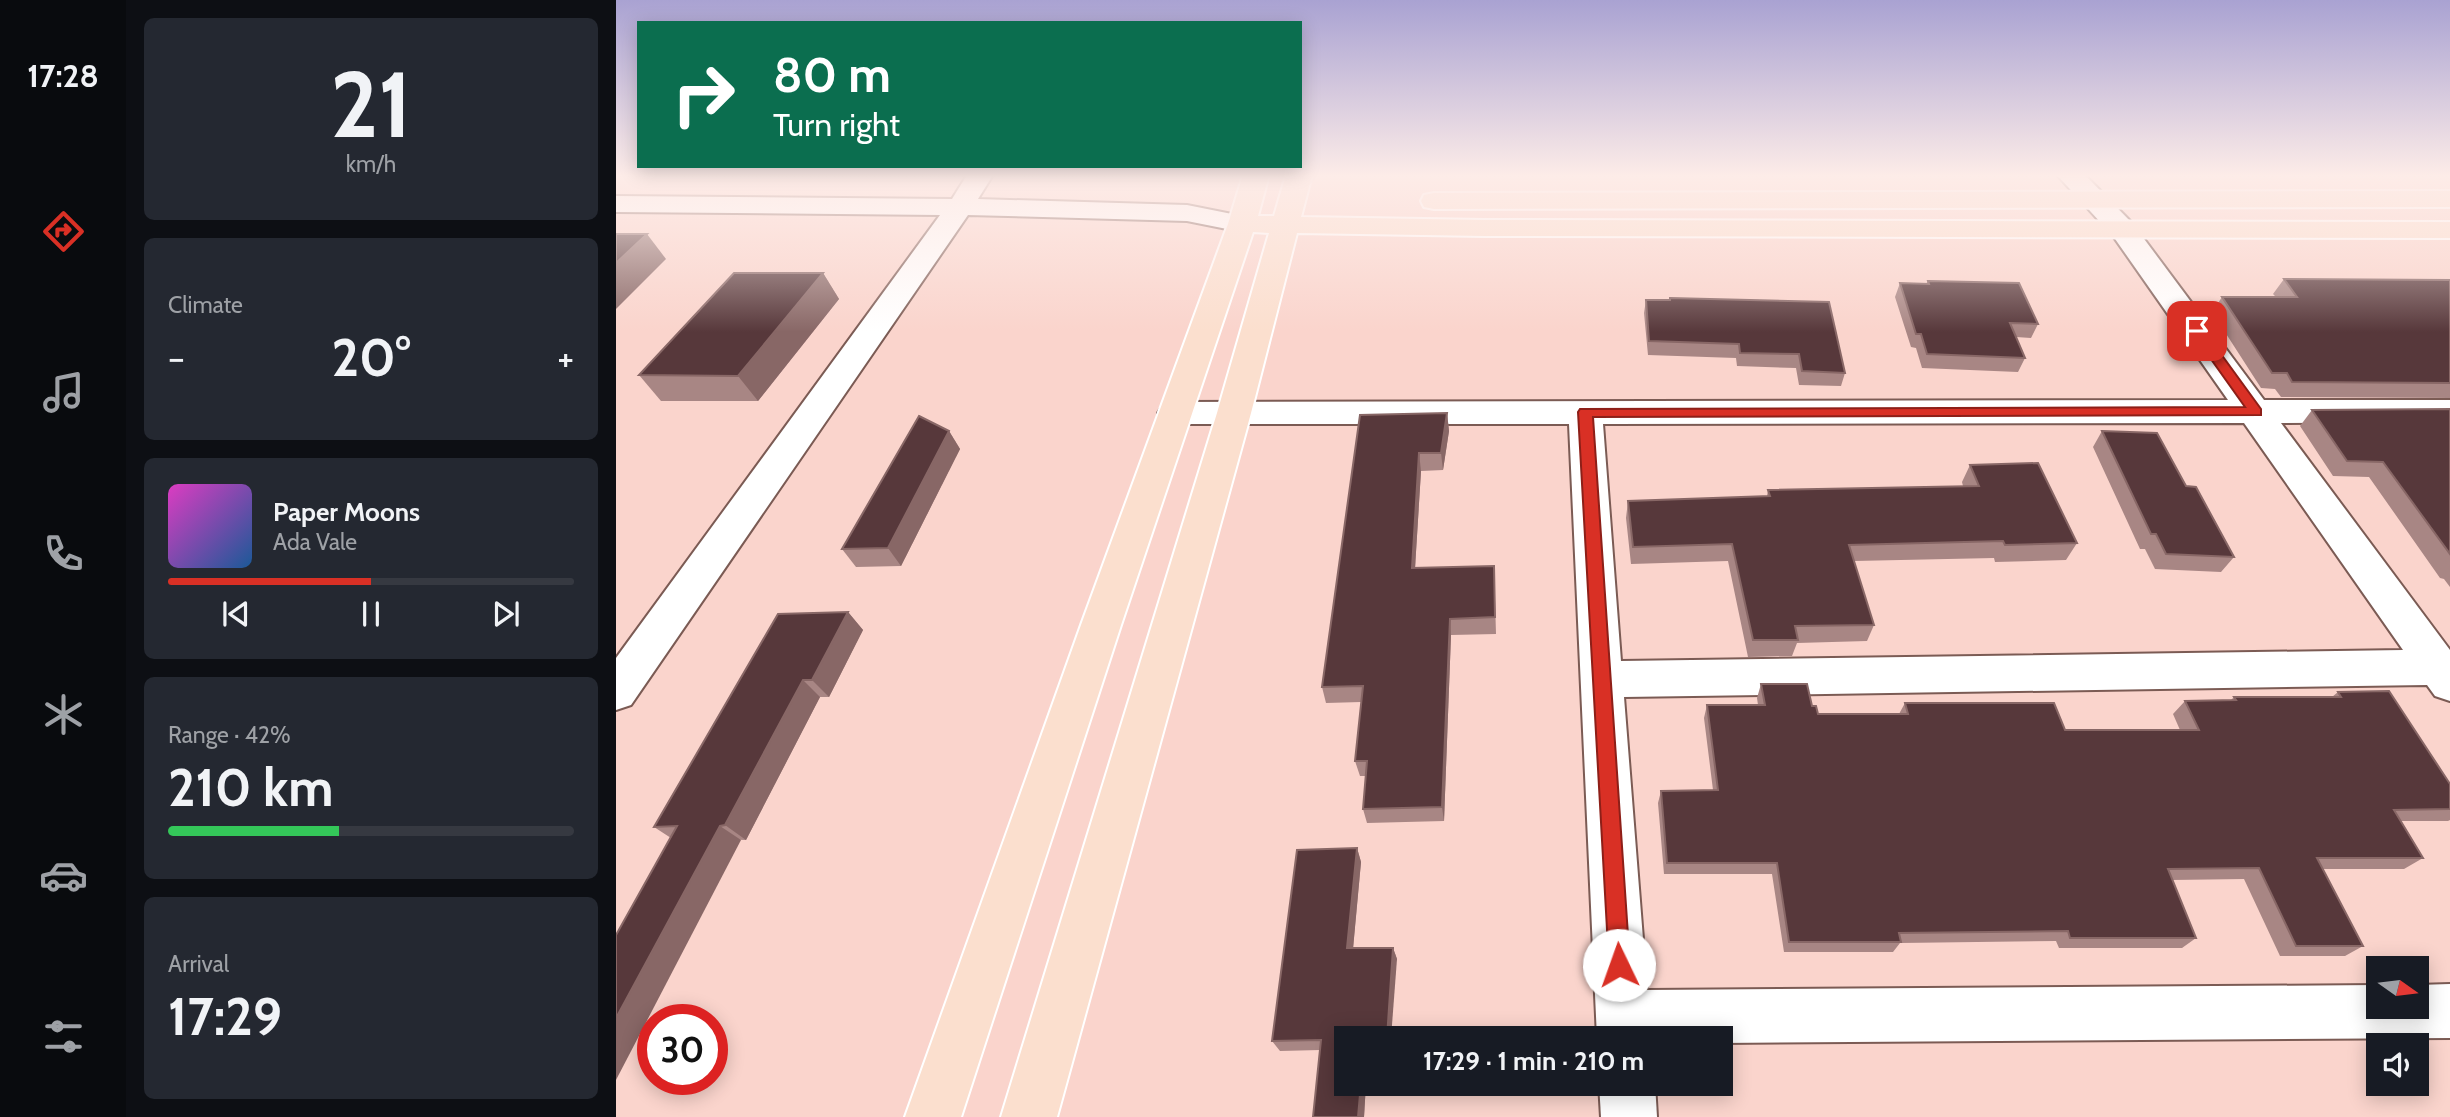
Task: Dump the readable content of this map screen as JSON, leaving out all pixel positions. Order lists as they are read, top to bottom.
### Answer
{
  "north": "right",
  "page": {
    "tabs": "17:28",
    "tile": [
      ["21", "km/h"],
      "Climate",
      ["Range · 42%", "210 km"],
      ["Arrival", "17:29"]
    ],
    "turn": ["80 m", "Turn right"],
    "heat": ["−", "20°", "+"],
    "song": ["Paper Moons", "Ada Vale"],
    "limit": "30",
    "trip": "17:29 · 1 min · 210 m"
  }
}
